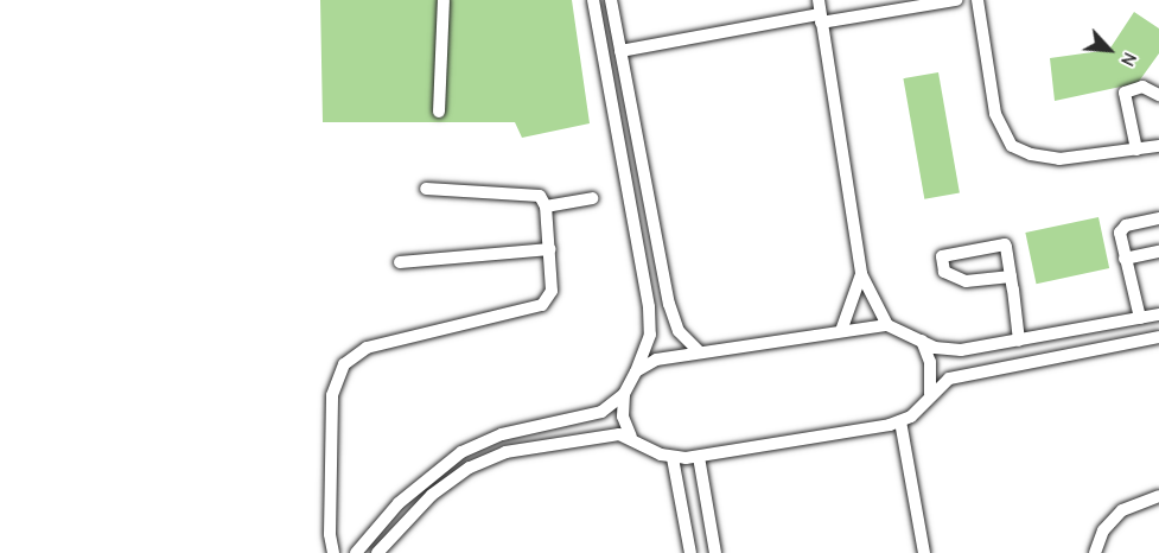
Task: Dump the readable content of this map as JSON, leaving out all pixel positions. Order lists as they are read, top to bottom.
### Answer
{
  "north": "bottom right"
}
